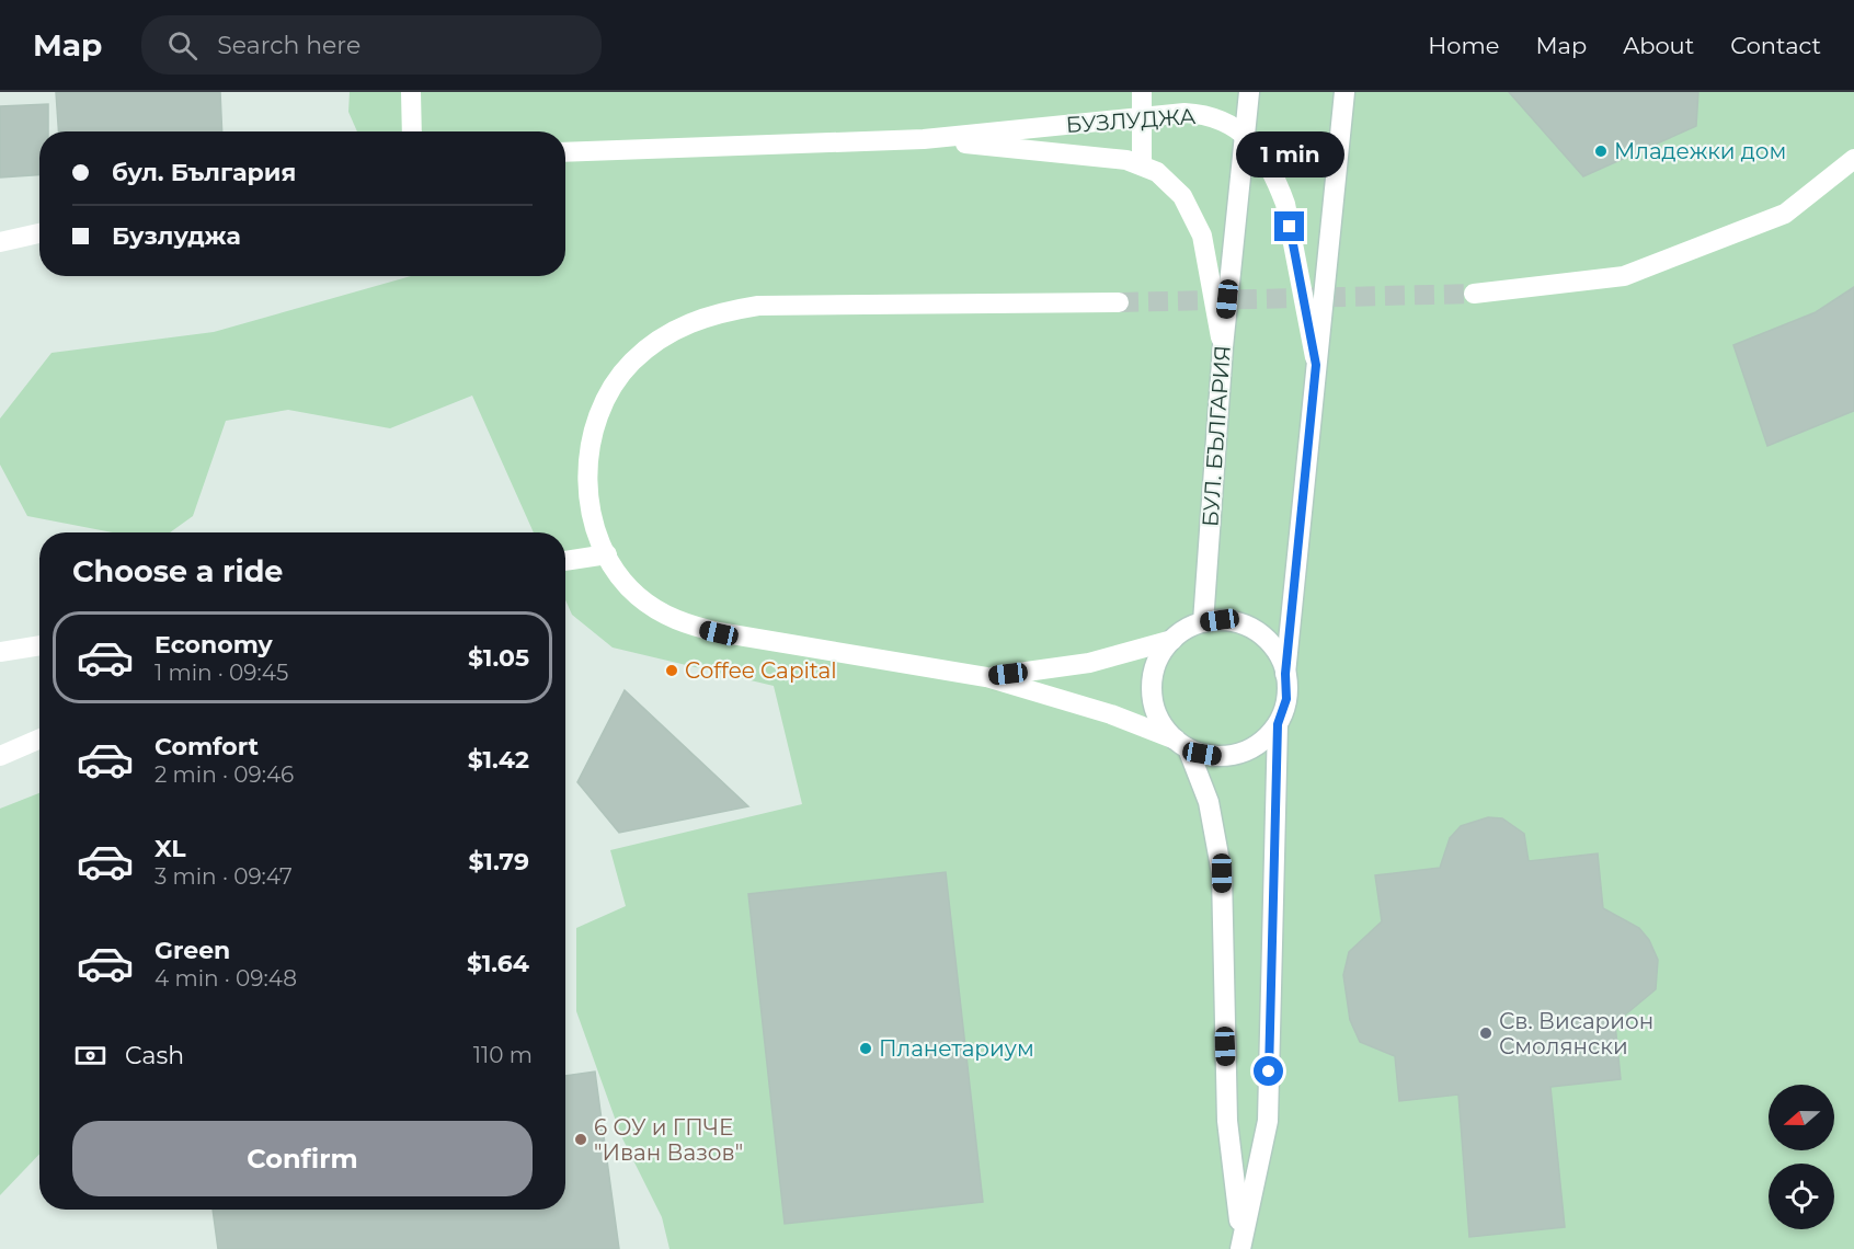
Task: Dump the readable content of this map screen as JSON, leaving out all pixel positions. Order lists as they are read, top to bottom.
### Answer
{
  "streets": {
    "street": ["БУЗЛУДЖА", "БУЛ. БЪЛГАРИЯ"]
  },
  "crossings": [
    ["БУЗЛУДЖА", "БУЛ. БЪЛГАРИЯ"]
  ],
  "places": [
    "Младежки дом",
    "Coffee Capital",
    "Св. Висарион Смолянски",
    "Планетариум",
    "6 ОУ и ГПЧЕ \"Иван Вазов\""
  ],
  "north": "left",
  "page": {
    "header": "Map",
    "search": "Search here",
    "nav": [
      "Home",
      "Map",
      "About",
      "Contact"
    ],
    "bubble": "1 min",
    "banner": ["бул. България", "Бузлуджа"],
    "heading": "Choose a ride",
    "list": [
      {
        "name": "Economy",
        "note": "1 min · 09:45",
        "value": "$1.05"
      },
      {
        "name": "Comfort",
        "note": "2 min · 09:46",
        "value": "$1.42"
      },
      {
        "name": "XL",
        "note": "3 min · 09:47",
        "value": "$1.79"
      },
      {
        "name": "Green",
        "note": "4 min · 09:48",
        "value": "$1.64"
      }
    ],
    "pay": ["Cash", "110 m"],
    "buttons": "Confirm"
  }
}
